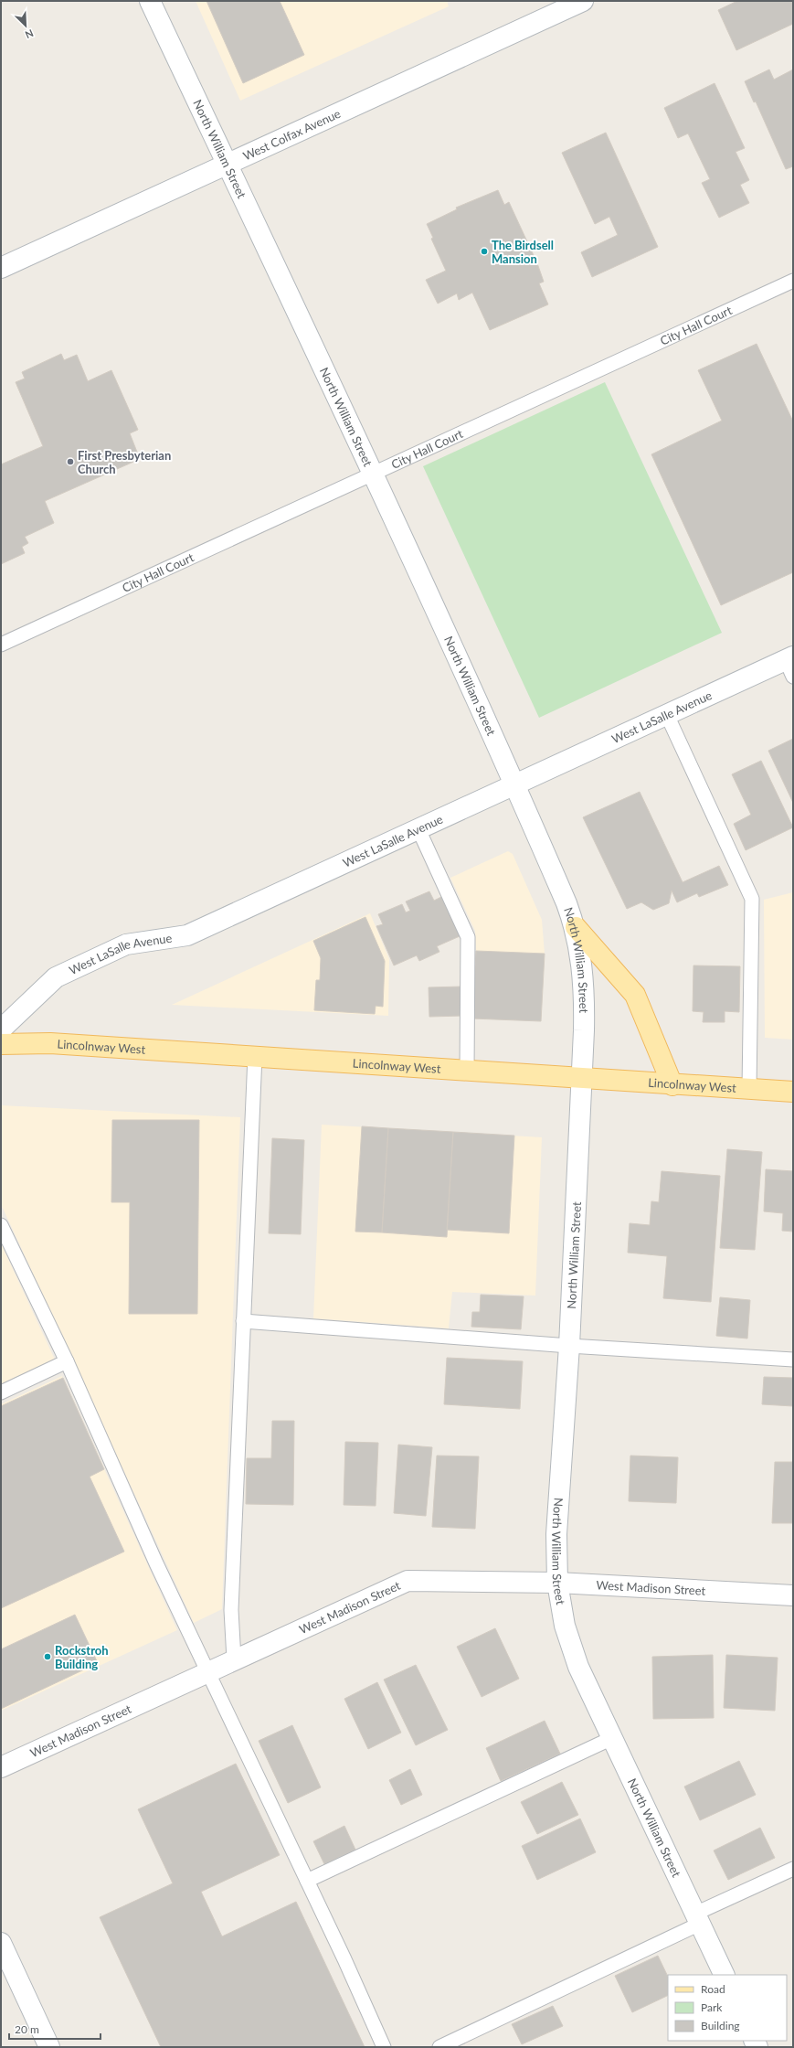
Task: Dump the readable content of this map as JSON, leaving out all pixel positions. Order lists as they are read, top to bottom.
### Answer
{
  "streets": {
    "main road": ["Lincolnway West"],
    "street": [
      "West Colfax Avenue",
      "North William Street",
      "West LaSalle Avenue",
      "West Madison Street"
    ],
    "lane": ["City Hall Court"]
  },
  "crossings": [
    ["West Colfax Avenue", "North William Street"],
    ["North William Street", "City Hall Court"],
    ["North William Street", "West LaSalle Avenue"],
    ["North William Street", "Lincolnway West"],
    ["North William Street", "West Madison Street"]
  ],
  "places": ["The Birdsell Mansion", "First Presbyterian Church", "Rockstroh Building"],
  "legend": ["Road", "Park", "Building"],
  "scale_bar": "20 m",
  "north": "bottom right"
}
